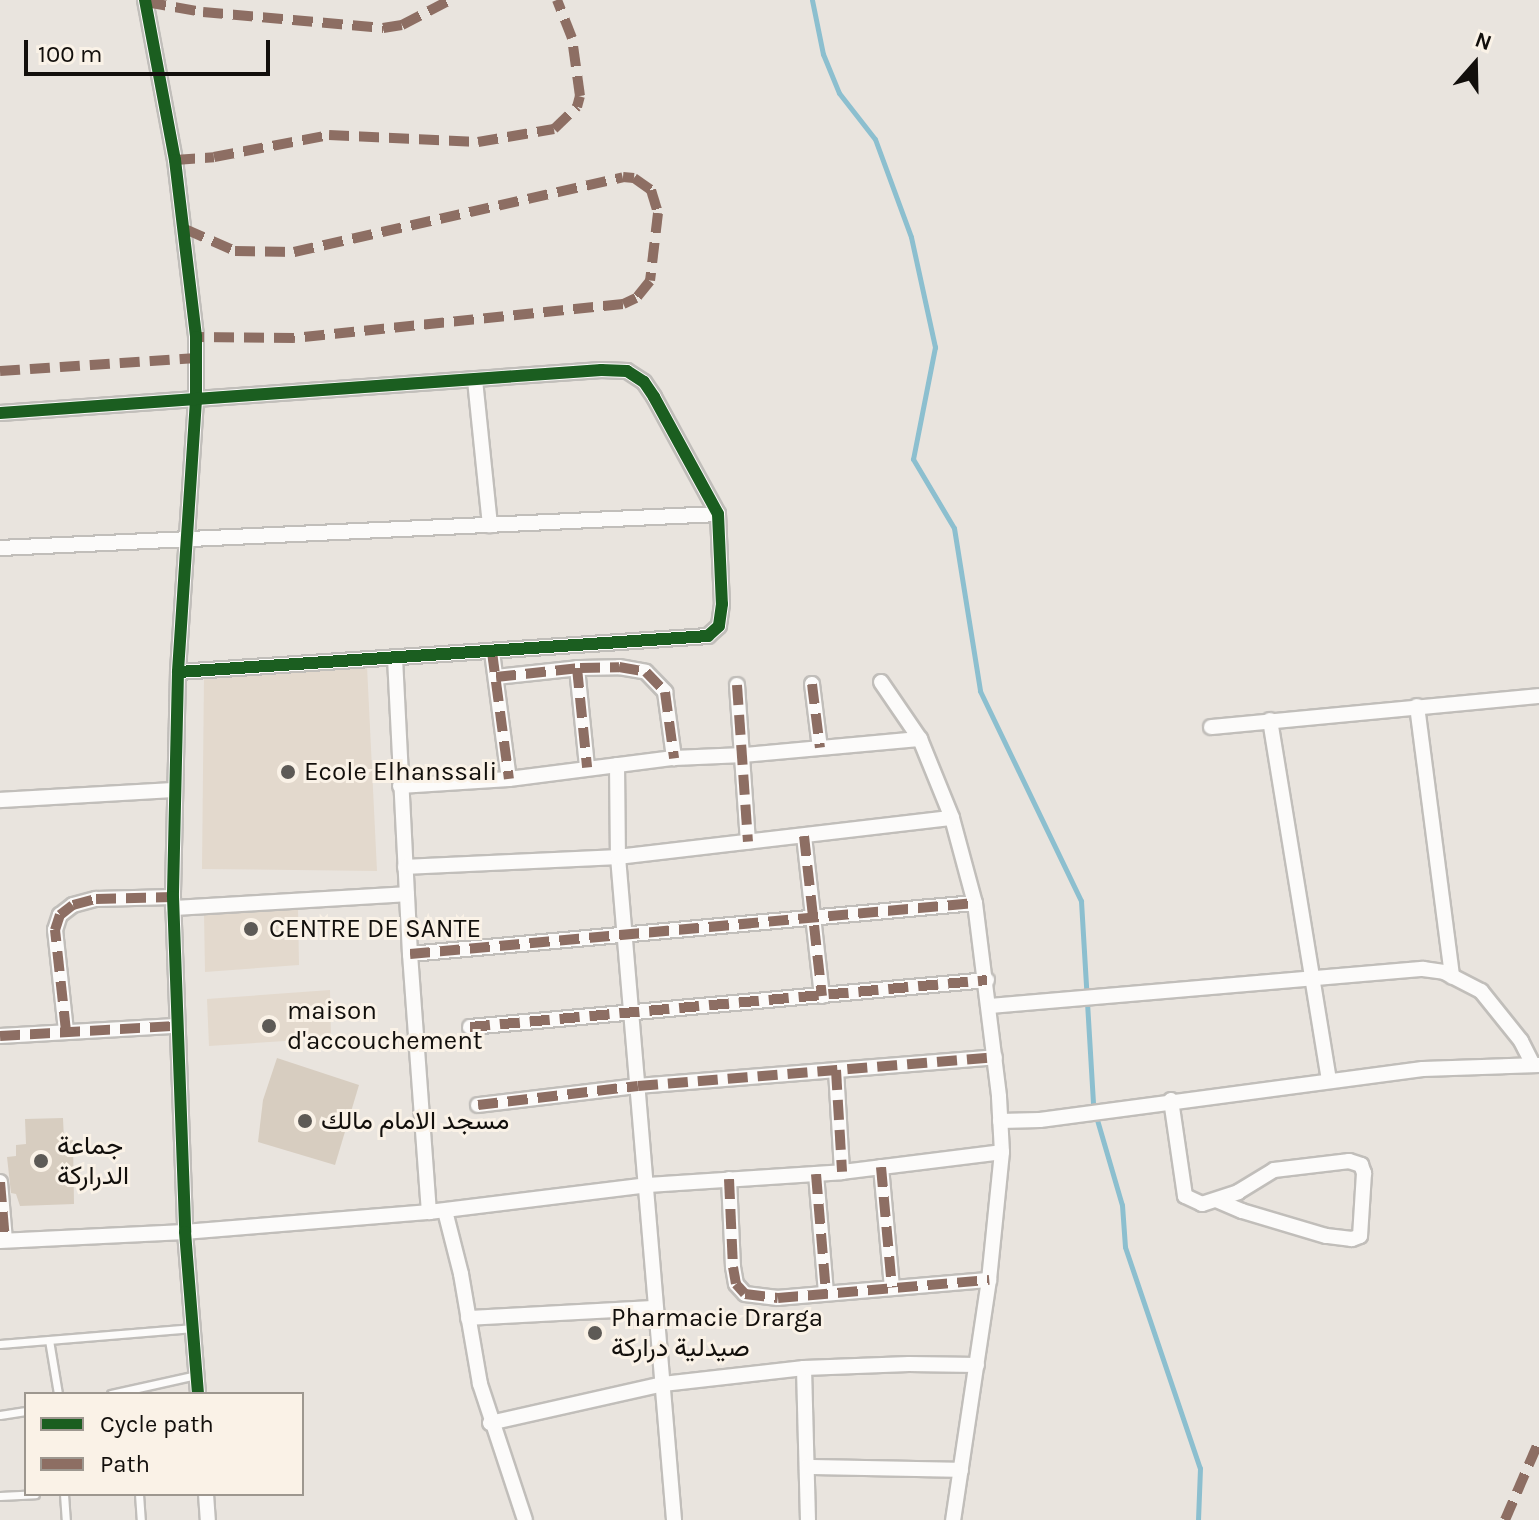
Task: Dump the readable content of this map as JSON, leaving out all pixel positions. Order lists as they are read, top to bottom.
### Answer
{
  "places": [
    "Ecole Elhanssali",
    "CENTRE DE SANTE",
    "maison d'accouchement",
    "مسجد الامام مالك",
    "جماعة الدراركة",
    "Pharmacie Drarga صيدلية دراركة"
  ],
  "legend": ["Cycle path", "Path"],
  "scale_bar": "100 m",
  "north": "top"
}
